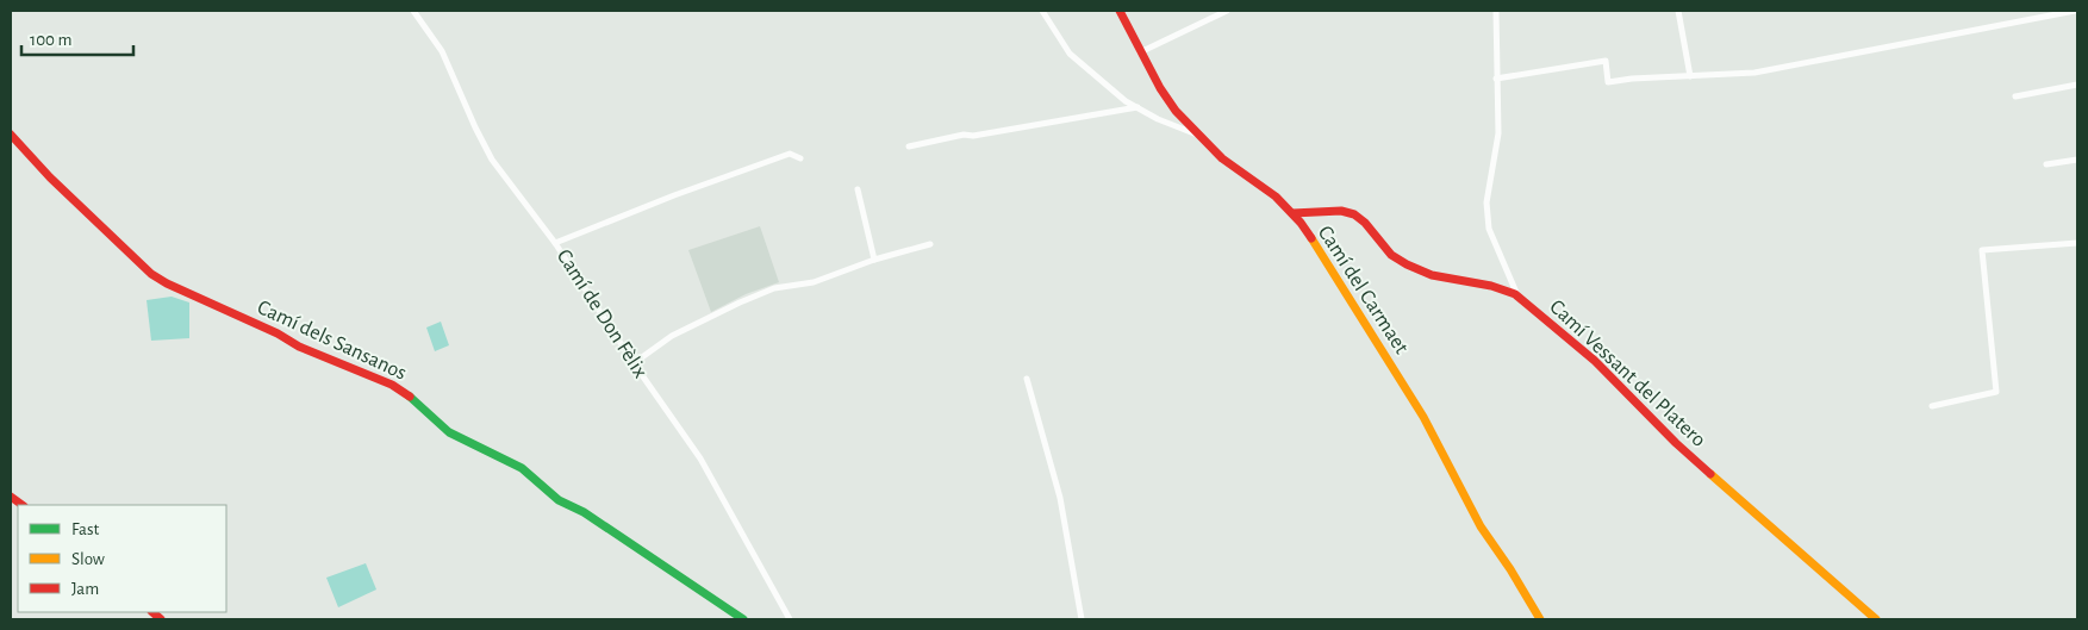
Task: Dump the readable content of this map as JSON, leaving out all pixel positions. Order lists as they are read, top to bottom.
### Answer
{
  "streets": {
    "street": [
      "Camí del Carmaet",
      "Camí de Don Fèlix",
      "Camí dels Sansanos",
      "Camí Vessant del Platero"
    ]
  },
  "crossings": [
    ["Camí del Carmaet", "Camí Vessant del Platero"]
  ],
  "legend": ["Fast", "Slow", "Jam"],
  "scale_bar": "100 m"
}
